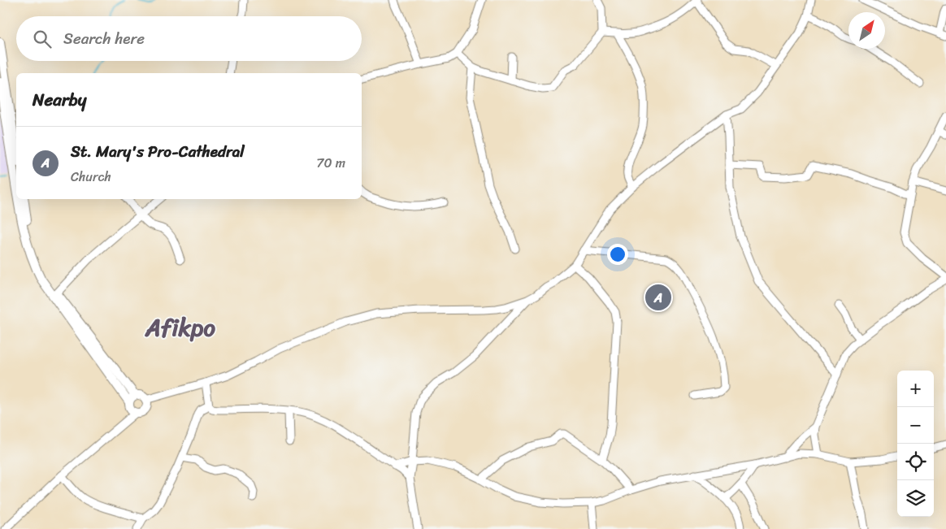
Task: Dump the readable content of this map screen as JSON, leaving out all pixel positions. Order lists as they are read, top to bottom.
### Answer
{
  "districts": ["Afikpo"],
  "north": "top right",
  "page": {
    "search": "Search here",
    "heading": "Nearby",
    "list": [
      {
        "mark": "A",
        "name": "St. Mary's Pro-Cathedral",
        "note": "Church",
        "value": "70 m"
      }
    ],
    "pins": "A",
    "map_buttons": ["+", "−"]
  }
}
